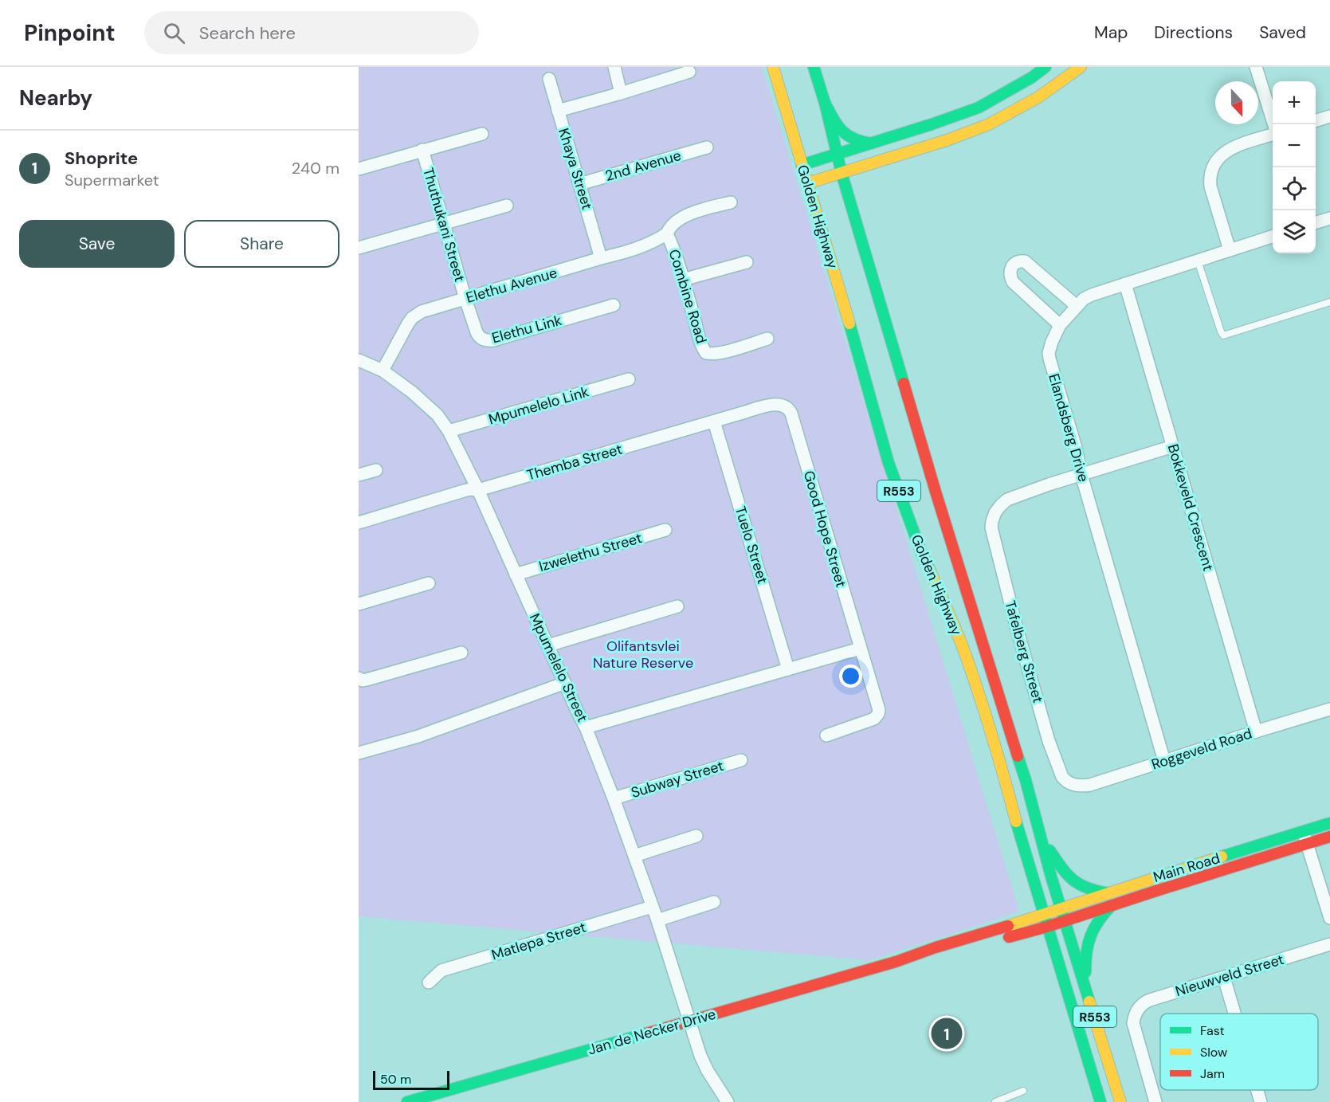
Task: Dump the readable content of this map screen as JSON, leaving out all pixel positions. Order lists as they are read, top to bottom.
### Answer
{
  "streets": {
    "main road": [
      "Golden Highway",
      "R553",
      "Main Road",
      "Jan de Necker Drive"
    ],
    "street": [
      "2nd Avenue",
      "Khaya Street",
      "Thuthukani Street",
      "Elethu Avenue",
      "Combine Road",
      "Elethu Link",
      "Mpumelelo Link",
      "Elandsberg Drive",
      "Themba Street",
      "Bokkeveld Crescent",
      "Good Hope Street",
      "Tuelo Street",
      "Izwelethu Street",
      "Tafelberg Street",
      "Mpumelelo Street",
      "Roggeveld Road",
      "Subway Street",
      "Matlepa Street",
      "Nieuwveld Street"
    ]
  },
  "crossings": [
    ["2nd Avenue", "Khaya Street"],
    ["Khaya Street", "Elethu Avenue"],
    ["Golden Highway", "Main Road"],
    ["Golden Highway", "Jan de Necker Drive"],
    ["Thuthukani Street", "Elethu Avenue"],
    ["Thuthukani Street", "Elethu Link"],
    ["Elethu Avenue", "Combine Road"],
    ["Elethu Avenue", "Elethu Link"],
    ["Elethu Avenue", "Mpumelelo Street"],
    ["Mpumelelo Link", "Mpumelelo Street"],
    ["Elandsberg Drive", "Bokkeveld Crescent"],
    ["Elandsberg Drive", "Tafelberg Street"],
    ["Elandsberg Drive", "Roggeveld Road"],
    ["Themba Street", "Good Hope Street"],
    ["Themba Street", "Tuelo Street"],
    ["Themba Street", "Mpumelelo Street"],
    ["Bokkeveld Crescent", "Roggeveld Road"],
    ["Izwelethu Street", "Mpumelelo Street"],
    ["Tafelberg Street", "Roggeveld Road"],
    ["Mpumelelo Street", "Subway Street"],
    ["Mpumelelo Street", "Matlepa Street"],
    ["Mpumelelo Street", "Jan de Necker Drive"],
    ["Main Road", "Jan de Necker Drive"]
  ],
  "parks": ["Olifantsvlei Nature Reserve"],
  "legend": ["Fast", "Slow", "Jam"],
  "scale_bar": "50 m",
  "north": "bottom",
  "page": {
    "header": "Pinpoint",
    "search": "Search here",
    "nav": ["Map", "Directions", "Saved"],
    "heading": "Nearby",
    "map_buttons": ["+", "−"],
    "list": [
      {
        "mark": "1",
        "name": "Shoprite",
        "note": "Supermarket",
        "value": "240 m"
      }
    ],
    "buttons": ["Save", "Share"],
    "pins": "1",
    "scale": "50 m"
  }
}
